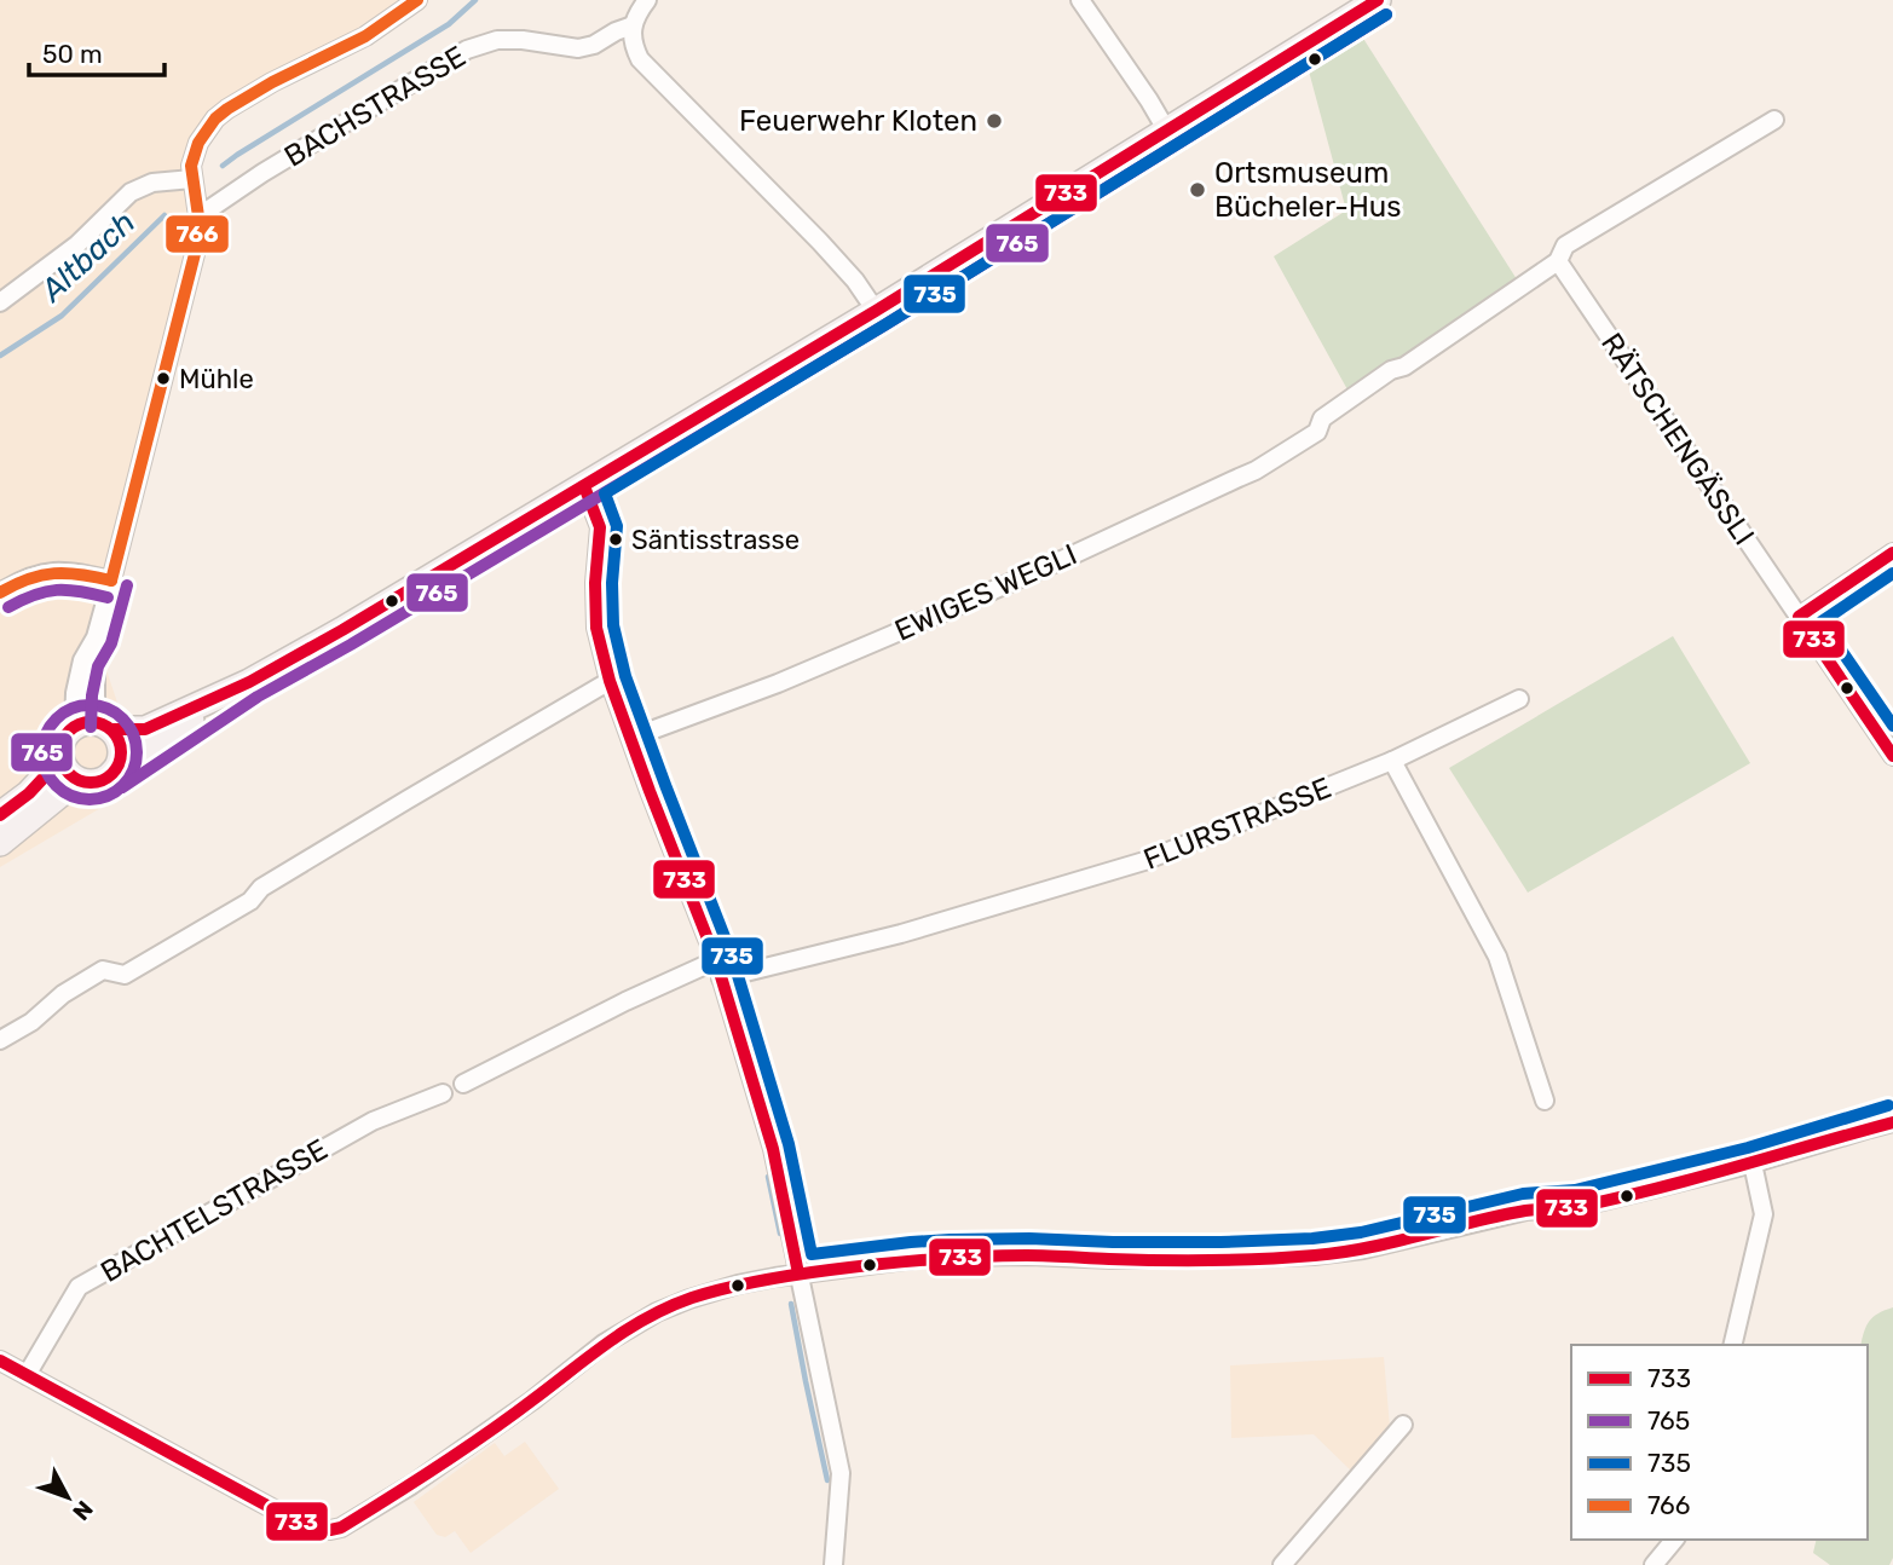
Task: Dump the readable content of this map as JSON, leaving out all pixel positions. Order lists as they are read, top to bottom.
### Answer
{
  "streets": {
    "street": [
      "BACHSTRASSE",
      "RÄTSCHENGÄSSLI",
      "EWIGES WEGLI",
      "FLURSTRASSE",
      "BACHTELSTRASSE"
    ]
  },
  "crossings": [
    ["RÄTSCHENGÄSSLI", "EWIGES WEGLI"]
  ],
  "water": ["Altbach"],
  "places": [
    "Feuerwehr Kloten",
    "Ortsmuseum Bücheler-Hus",
    "Mühle",
    "Säntisstrasse"
  ],
  "lines": [
    "transit line 733",
    "transit line 766",
    "transit line 765",
    "transit line 735"
  ],
  "legend": [
    "733",
    "765",
    "735",
    "766"
  ],
  "scale_bar": "50 m",
  "north": "bottom right"
}
